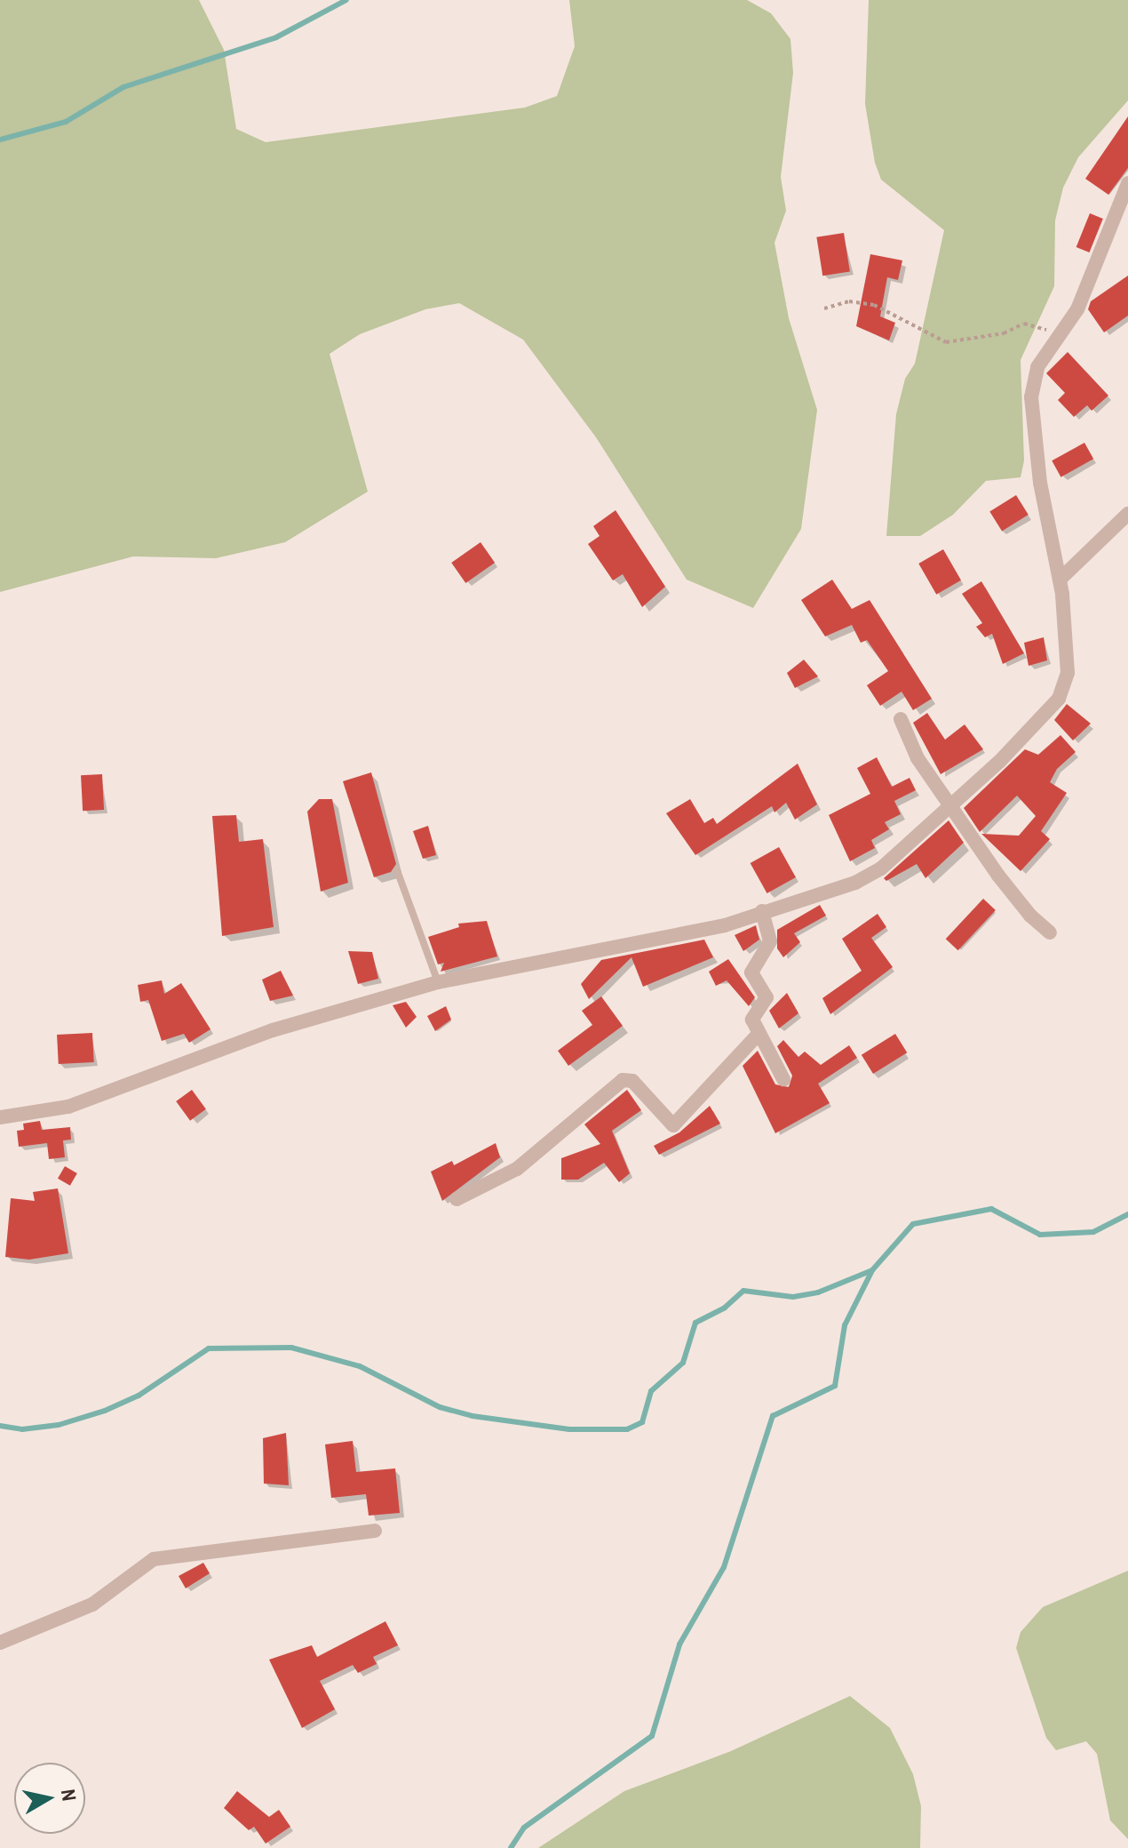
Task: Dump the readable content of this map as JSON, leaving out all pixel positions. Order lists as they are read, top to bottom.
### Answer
{
  "north": "right"
}
